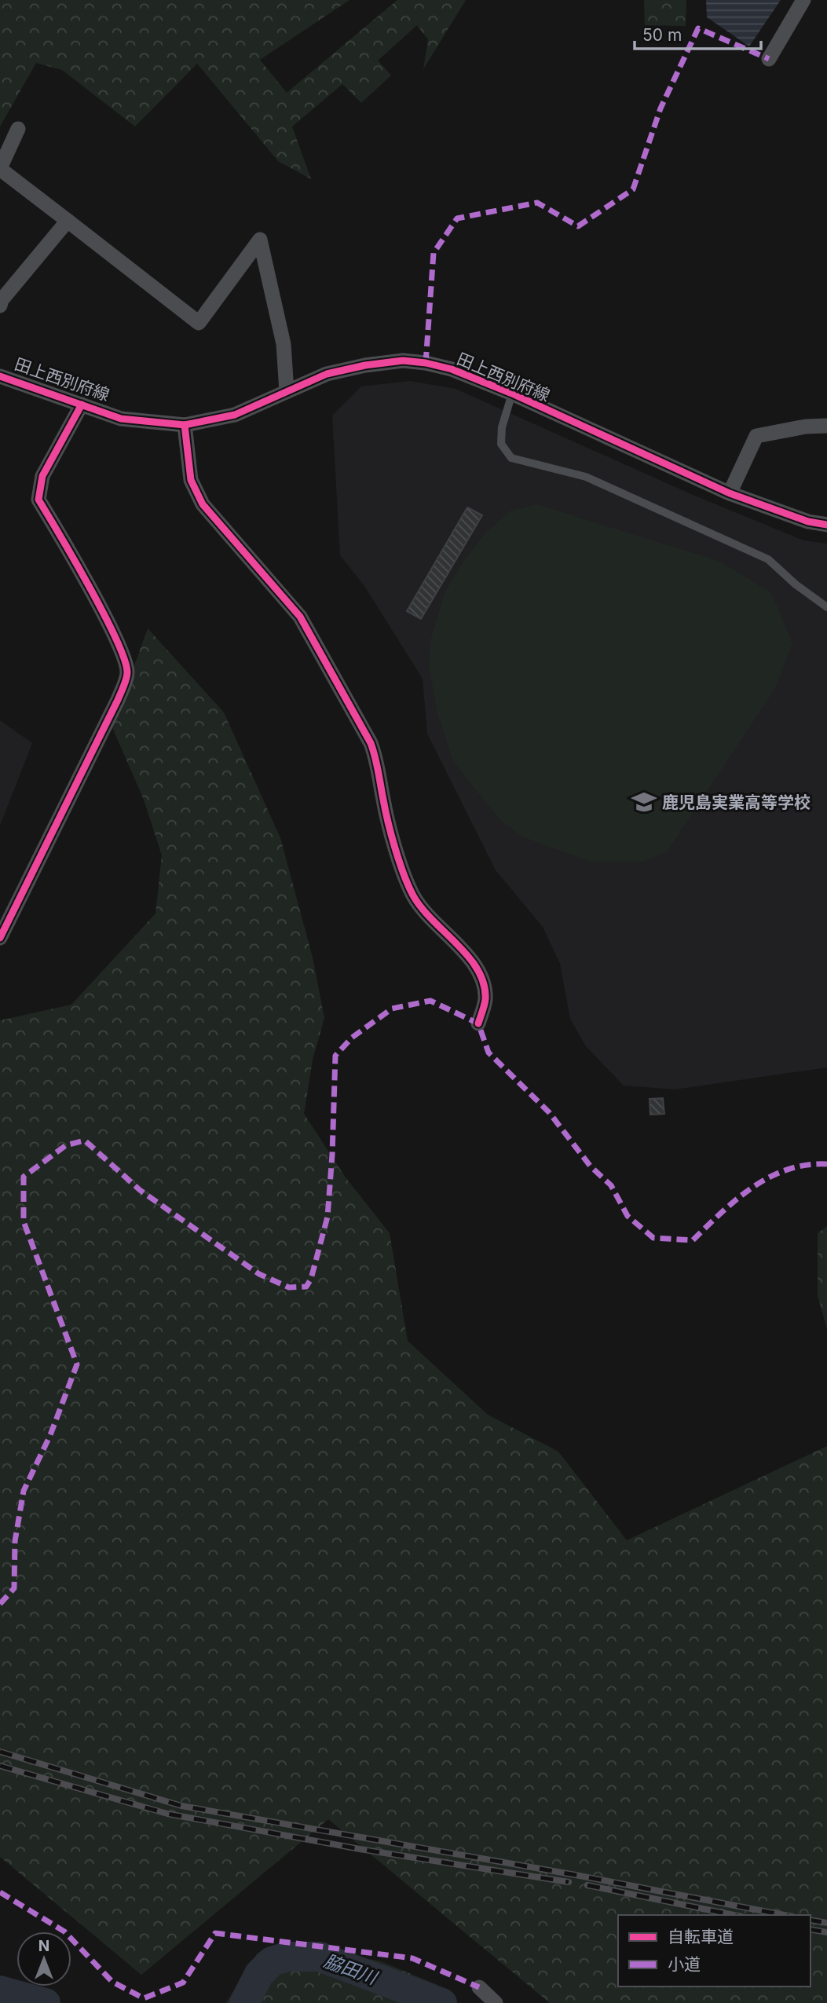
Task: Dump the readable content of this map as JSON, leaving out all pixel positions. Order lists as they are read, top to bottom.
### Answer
{
  "streets": {
    "street": ["田上西別府線"]
  },
  "water": ["脇田川"],
  "places": {
    "school or university": ["鹿児島実業高等学校"]
  },
  "legend": ["自転車道", "小道"],
  "scale_bar": "50 m",
  "north": "top"
}
